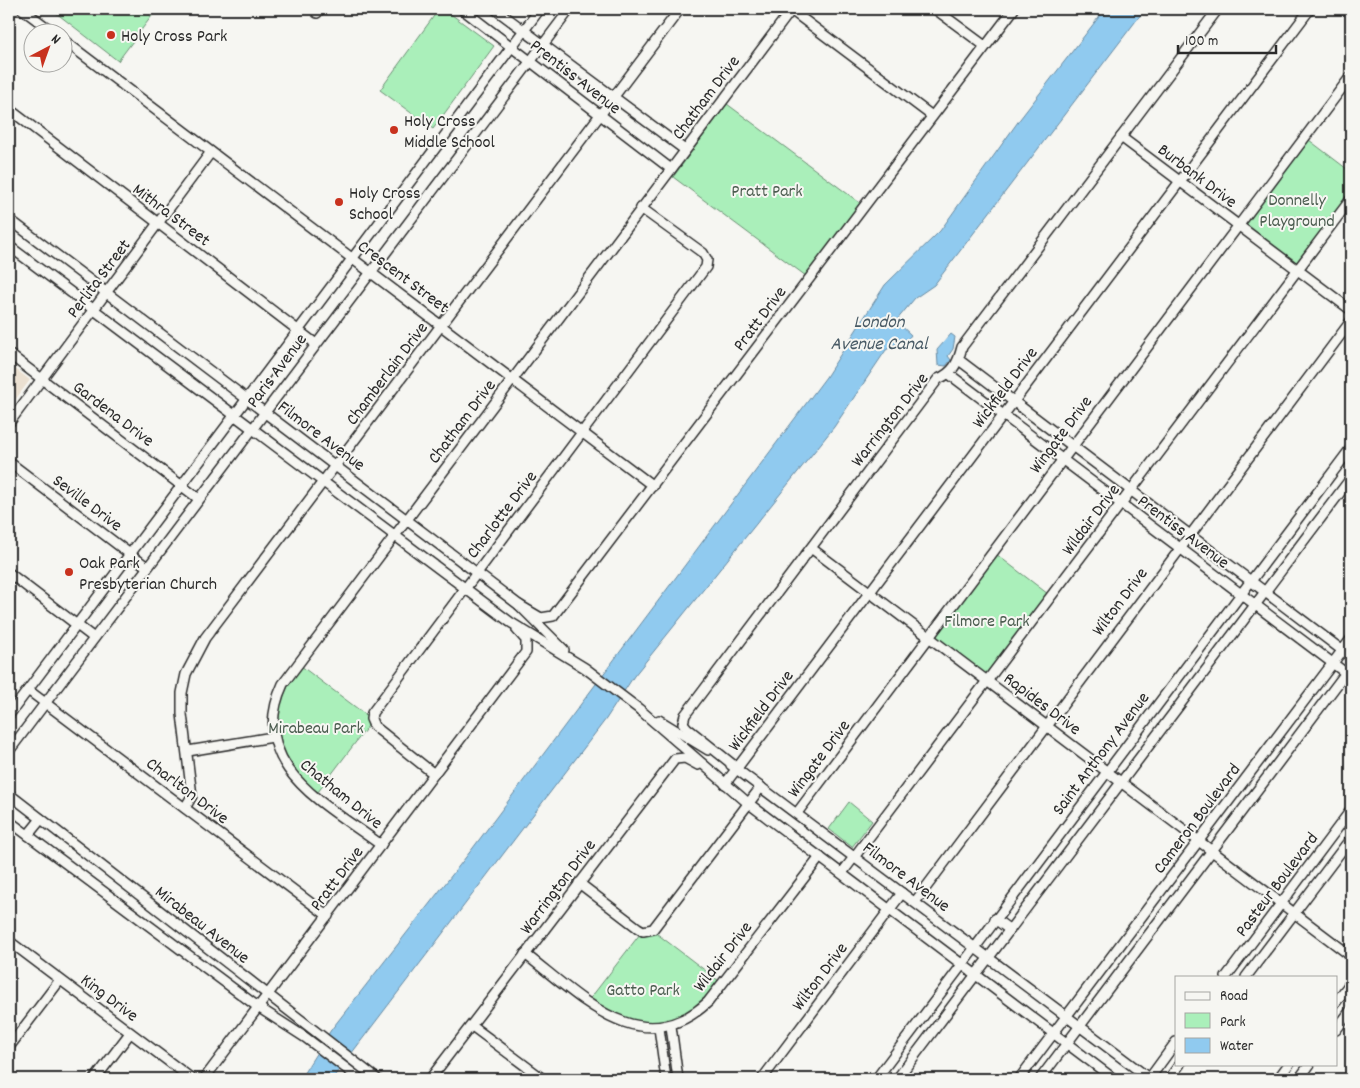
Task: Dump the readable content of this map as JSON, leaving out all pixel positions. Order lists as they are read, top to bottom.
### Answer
{
  "streets": {
    "street": [
      "Prentiss Avenue",
      "Chatham Drive",
      "Burbank Drive",
      "Mithra Street",
      "Crescent Street",
      "Perlita Street",
      "Pratt Drive",
      "Paris Avenue",
      "Chamberlain Drive",
      "Wickfield Drive",
      "Gardena Drive",
      "Warrington Drive",
      "Wingate Drive",
      "Filmore Avenue",
      "Seville Drive",
      "Charlotte Drive",
      "Wildair Drive",
      "Wilton Drive",
      "Rapides Drive",
      "Saint Anthony Avenue",
      "Charlton Drive",
      "Cameron Boulevard",
      "Pasteur Boulevard",
      "Mirabeau Avenue",
      "King Drive"
    ]
  },
  "crossings": [
    ["Prentiss Avenue", "Chatham Drive"],
    ["Prentiss Avenue", "Paris Avenue"],
    ["Prentiss Avenue", "Chamberlain Drive"],
    ["Prentiss Avenue", "Wickfield Drive"],
    ["Prentiss Avenue", "Warrington Drive"],
    ["Prentiss Avenue", "Wingate Drive"],
    ["Prentiss Avenue", "Wildair Drive"],
    ["Prentiss Avenue", "Wilton Drive"],
    ["Prentiss Avenue", "Saint Anthony Avenue"],
    ["Prentiss Avenue", "Cameron Boulevard"],
    ["Chatham Drive", "Crescent Street"],
    ["Chatham Drive", "Pratt Drive"],
    ["Chatham Drive", "Filmore Avenue"],
    ["Chatham Drive", "Charlotte Drive"],
    ["Burbank Drive", "Wickfield Drive"],
    ["Burbank Drive", "Warrington Drive"],
    ["Burbank Drive", "Wingate Drive"],
    ["Burbank Drive", "Wildair Drive"],
    ["Mithra Street", "Perlita Street"],
    ["Mithra Street", "Paris Avenue"],
    ["Crescent Street", "Perlita Street"],
    ["Crescent Street", "Pratt Drive"],
    ["Crescent Street", "Paris Avenue"],
    ["Crescent Street", "Chamberlain Drive"],
    ["Crescent Street", "Charlotte Drive"],
    ["Perlita Street", "Gardena Drive"],
    ["Perlita Street", "Filmore Avenue"],
    ["Pratt Drive", "Filmore Avenue"],
    ["Pratt Drive", "Charlotte Drive"],
    ["Pratt Drive", "Charlton Drive"],
    ["Pratt Drive", "Mirabeau Avenue"],
    ["Paris Avenue", "Gardena Drive"],
    ["Paris Avenue", "Filmore Avenue"],
    ["Paris Avenue", "Seville Drive"],
    ["Paris Avenue", "Charlton Drive"],
    ["Chamberlain Drive", "Filmore Avenue"],
    ["Chamberlain Drive", "Charlton Drive"],
    ["Wickfield Drive", "Warrington Drive"],
    ["Wickfield Drive", "Filmore Avenue"],
    ["Wickfield Drive", "Rapides Drive"],
    ["Warrington Drive", "Filmore Avenue"],
    ["Warrington Drive", "Wildair Drive"],
    ["Warrington Drive", "Rapides Drive"],
    ["Wingate Drive", "Filmore Avenue"],
    ["Wingate Drive", "Rapides Drive"],
    ["Filmore Avenue", "Charlotte Drive"],
    ["Filmore Avenue", "Wildair Drive"],
    ["Filmore Avenue", "Wilton Drive"],
    ["Filmore Avenue", "Saint Anthony Avenue"],
    ["Filmore Avenue", "Cameron Boulevard"],
    ["Wildair Drive", "Rapides Drive"],
    ["Wilton Drive", "Rapides Drive"],
    ["Rapides Drive", "Saint Anthony Avenue"],
    ["Rapides Drive", "Cameron Boulevard"],
    ["Rapides Drive", "Pasteur Boulevard"]
  ],
  "water": ["London Avenue Canal"],
  "parks": [
    "Pratt Park",
    "Donnelly Playground",
    "Filmore Park",
    "Mirabeau Park",
    "Gatto Park"
  ],
  "places": [
    "Holy Cross Park",
    "Holy Cross Middle School",
    "Holy Cross School",
    "Oak Park Presbyterian Church"
  ],
  "legend": ["Road", "Park", "Water"],
  "scale_bar": "100 m",
  "north": "top right"
}
